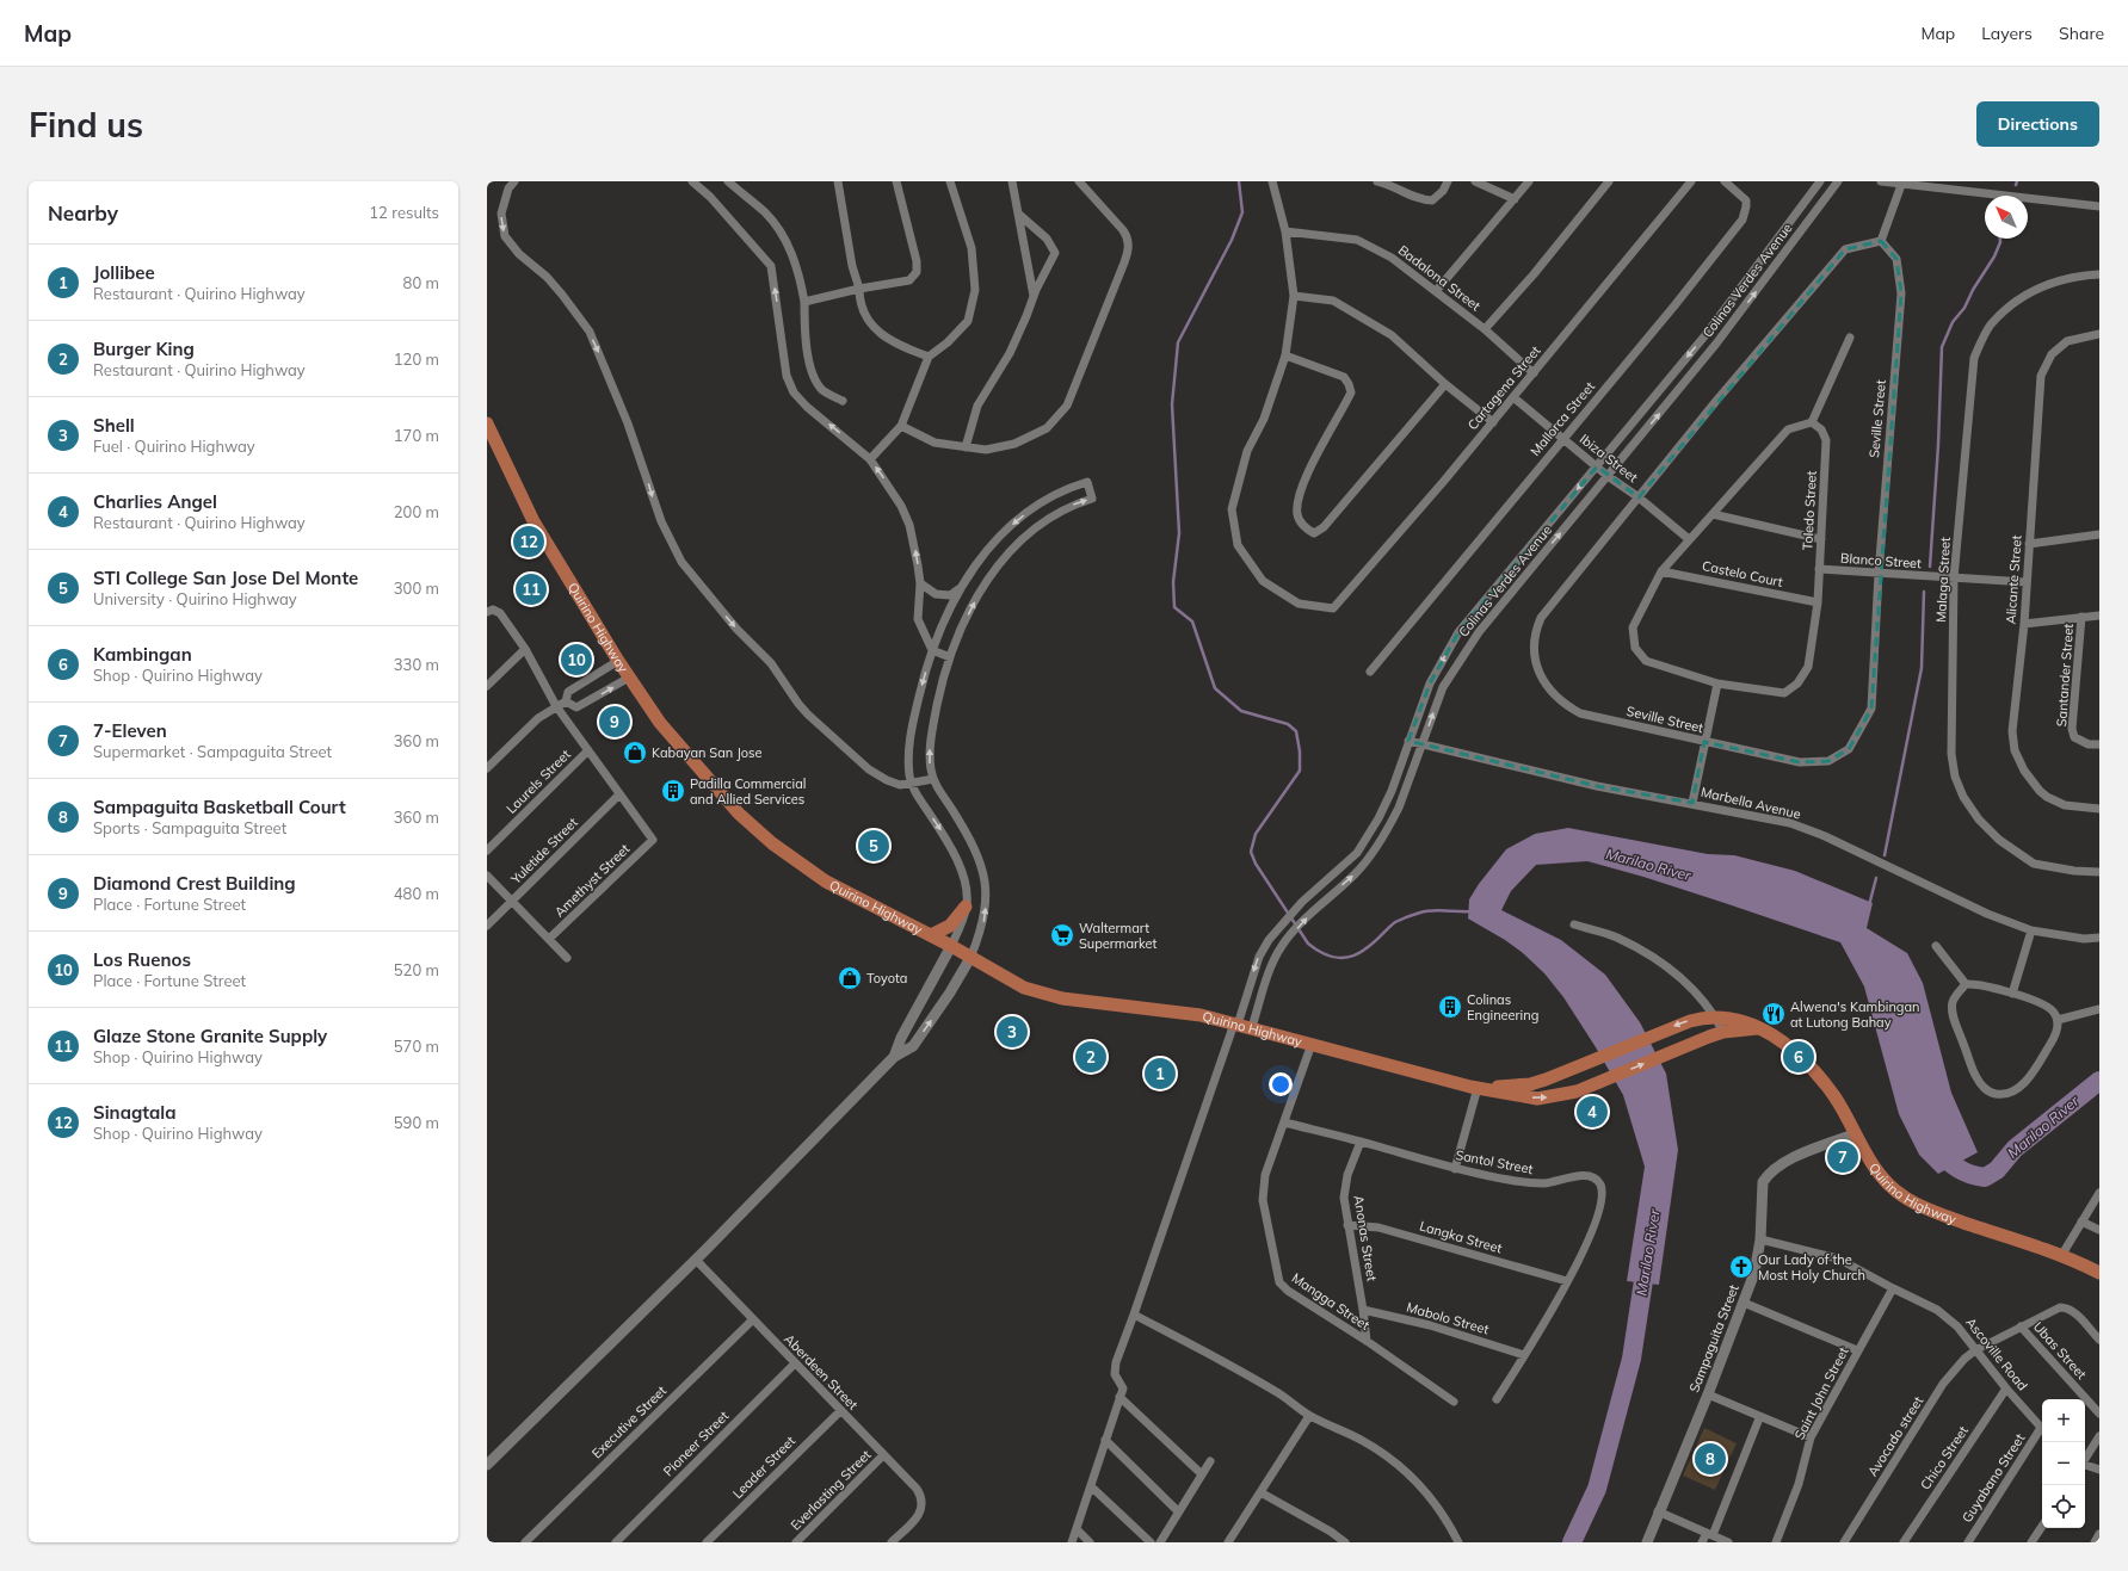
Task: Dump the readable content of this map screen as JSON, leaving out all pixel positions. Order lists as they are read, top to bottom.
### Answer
{
  "streets": {
    "main road": ["Quirino Highway"],
    "street": [
      "Badalona Street",
      "Colinas Verdes Avenue",
      "Cartagena Street",
      "Mallorca Street",
      "Seville Street",
      "Ibiza Street",
      "Toledo Street",
      "Blanco Street",
      "Castelo Court",
      "Malaga Street",
      "Alicante Street",
      "Santander Street",
      "Laurels Street",
      "Marbella Avenue",
      "Yuletide Street",
      "Amethyst Street",
      "Santol Street",
      "Langka Street",
      "Anonas Street",
      "Mangga Street",
      "Mabolo Street",
      "Sampaguita Street",
      "Ubas Street",
      "Ascoville Road",
      "Aberdeen Street",
      "Saint John Street",
      "Executive Street",
      "Avocado street",
      "Pioneer Street",
      "Chico Street",
      "Leader Street",
      "Guyabano Street",
      "Everlasting Street"
    ]
  },
  "crossings": [
    ["Badalona Street", "Cartagena Street"],
    ["Colinas Verdes Avenue", "Ibiza Street"],
    ["Colinas Verdes Avenue", "Quirino Highway"],
    ["Colinas Verdes Avenue", "Marbella Avenue"],
    ["Cartagena Street", "Ibiza Street"],
    ["Mallorca Street", "Ibiza Street"],
    ["Seville Street", "Ibiza Street"],
    ["Seville Street", "Blanco Street"],
    ["Ibiza Street", "Toledo Street"],
    ["Toledo Street", "Blanco Street"],
    ["Toledo Street", "Castelo Court"],
    ["Blanco Street", "Malaga Street"],
    ["Blanco Street", "Alicante Street"],
    ["Quirino Highway", "Mangga Street"],
    ["Quirino Highway", "Sampaguita Street"],
    ["Yuletide Street", "Amethyst Street"],
    ["Santol Street", "Langka Street"],
    ["Santol Street", "Anonas Street"],
    ["Santol Street", "Mangga Street"],
    ["Santol Street", "Mabolo Street"],
    ["Langka Street", "Anonas Street"],
    ["Anonas Street", "Mangga Street"],
    ["Anonas Street", "Mabolo Street"],
    ["Sampaguita Street", "Ascoville Road"],
    ["Ascoville Road", "Saint John Street"],
    ["Ascoville Road", "Avocado street"],
    ["Ascoville Road", "Chico Street"],
    ["Aberdeen Street", "Executive Street"],
    ["Aberdeen Street", "Pioneer Street"],
    ["Aberdeen Street", "Leader Street"],
    ["Aberdeen Street", "Everlasting Street"]
  ],
  "water": ["Marilao River"],
  "places": {
    "shop": ["Kabayan San Jose", "Toyota"],
    "building": ["Padilla Commercial and Allied Services", "Colinas Engineering"],
    "supermarket": ["Waltermart Supermarket"],
    "restaurant": ["Alwena's Kambingan at Lutong Bahay"],
    "church": ["Our Lady of the Most Holy Church"]
  },
  "north": "top left",
  "page": {
    "header": "Map",
    "nav": ["Map", "Layers", "Share"],
    "buttons": "Directions",
    "title": "Find us",
    "heading": ["Nearby", "12 results"],
    "list": [
      {
        "mark": "1",
        "name": "Jollibee",
        "note": "Restaurant · Quirino Highway",
        "value": "80 m"
      },
      {
        "mark": "2",
        "name": "Burger King",
        "note": "Restaurant · Quirino Highway",
        "value": "120 m"
      },
      {
        "mark": "3",
        "name": "Shell",
        "note": "Fuel · Quirino Highway",
        "value": "170 m"
      },
      {
        "mark": "4",
        "name": "Charlies Angel",
        "note": "Restaurant · Quirino Highway",
        "value": "200 m"
      },
      {
        "mark": "5",
        "name": "STI College San Jose Del Monte",
        "note": "University · Quirino Highway",
        "value": "300 m"
      },
      {
        "mark": "6",
        "name": "Kambingan",
        "note": "Shop · Quirino Highway",
        "value": "330 m"
      },
      {
        "mark": "7",
        "name": "7-Eleven",
        "note": "Supermarket · Sampaguita Street",
        "value": "360 m"
      },
      {
        "mark": "8",
        "name": "Sampaguita Basketball Court",
        "note": "Sports · Sampaguita Street",
        "value": "360 m"
      },
      {
        "mark": "9",
        "name": "Diamond Crest Building",
        "note": "Place · Fortune Street",
        "value": "480 m"
      },
      {
        "mark": "10",
        "name": "Los Ruenos",
        "note": "Place · Fortune Street",
        "value": "520 m"
      },
      {
        "mark": "11",
        "name": "Glaze Stone Granite Supply",
        "note": "Shop · Quirino Highway",
        "value": "570 m"
      },
      {
        "mark": "12",
        "name": "Sinagtala",
        "note": "Shop · Quirino Highway",
        "value": "590 m"
      }
    ],
    "pins": [
      "12",
      "11",
      "10",
      "9",
      "5",
      "3",
      "2",
      "6",
      "1",
      "4",
      "7",
      "8"
    ],
    "map_buttons": ["+", "−"]
  }
}
